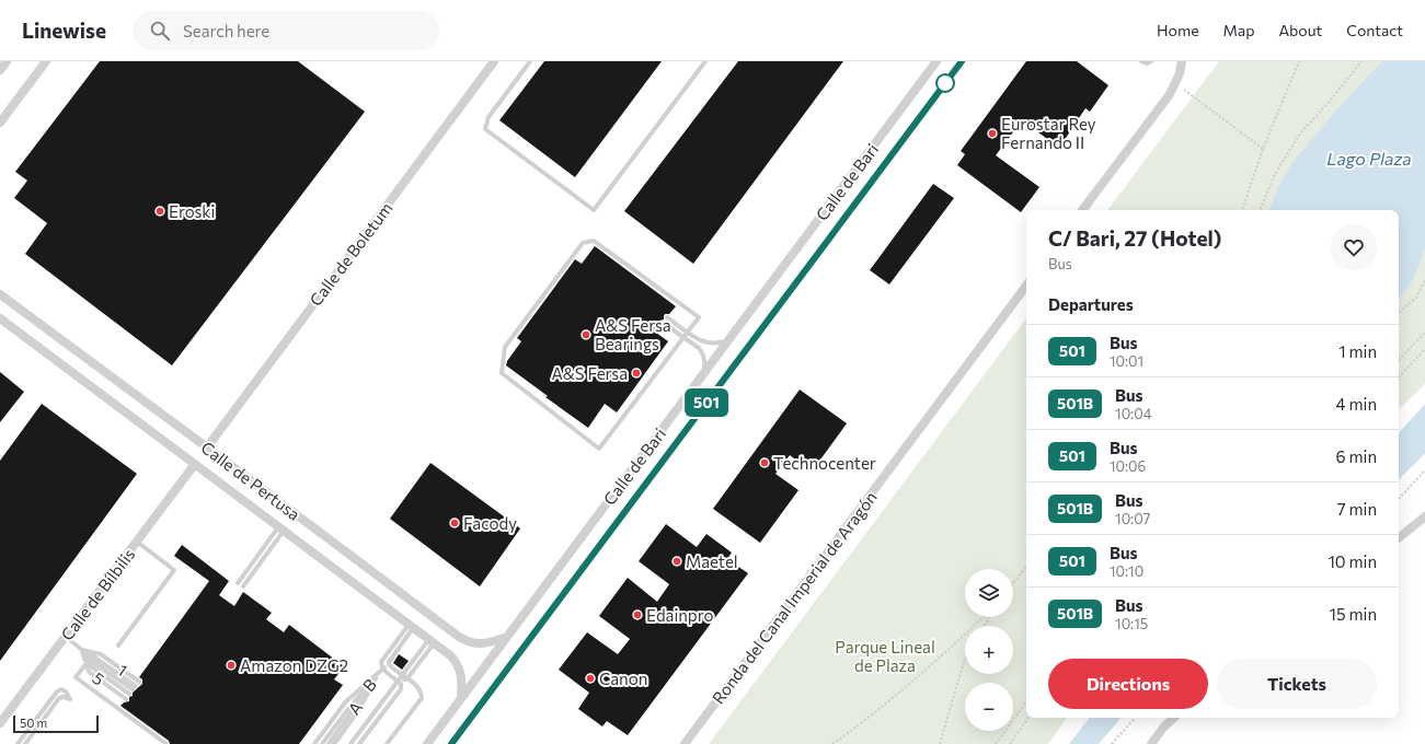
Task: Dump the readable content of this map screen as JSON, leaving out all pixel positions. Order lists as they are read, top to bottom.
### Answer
{
  "streets": {
    "street": [
      "Calle de Bari",
      "Calle de Boletum",
      "Calle de Pertusa",
      "Calle de Bílbilis",
      "Ronda del Canal Imperial de Aragón"
    ],
    "lane": [
      "1",
      "5",
      "B",
      "A"
    ]
  },
  "crossings": [
    ["Calle de Bari", "Calle de Pertusa"],
    ["Calle de Boletum", "Calle de Pertusa"],
    ["Calle de Pertusa", "Calle de Bílbilis"],
    ["1", "5"],
    ["B", "A"]
  ],
  "water": ["Lago Plaza"],
  "parks": ["Parque Lineal de Plaza"],
  "places": [
    "Eurostar Rey Fernando II",
    "Eroski",
    "A&S Fersa Bearings",
    "A&S Fersa",
    "Technocenter",
    "Facody",
    "Maetel",
    "Edainpro",
    "Amazon DZG2",
    "Canon"
  ],
  "lines": ["bus line 501"],
  "scale_bar": "50 m",
  "page": {
    "header": "Linewise",
    "search": "Search here",
    "nav": [
      "Home",
      "Map",
      "About",
      "Contact"
    ],
    "on_map": "501",
    "heading": [
      ["C/ Bari, 27 (Hotel)", "Bus"],
      "Departures"
    ],
    "list": [
      {
        "mark": "501",
        "name": "Bus",
        "note": "10:01",
        "value": "1 min"
      },
      {
        "mark": "501B",
        "name": "Bus",
        "note": "10:04",
        "value": "4 min"
      },
      {
        "mark": "501",
        "name": "Bus",
        "note": "10:06",
        "value": "6 min"
      },
      {
        "mark": "501B",
        "name": "Bus",
        "note": "10:07",
        "value": "7 min"
      },
      {
        "mark": "501",
        "name": "Bus",
        "note": "10:10",
        "value": "10 min"
      },
      {
        "mark": "501B",
        "name": "Bus",
        "note": "10:15",
        "value": "15 min"
      }
    ],
    "map_buttons": ["+", "−"],
    "buttons": ["Directions", "Tickets"],
    "scale": "50 m"
  }
}
